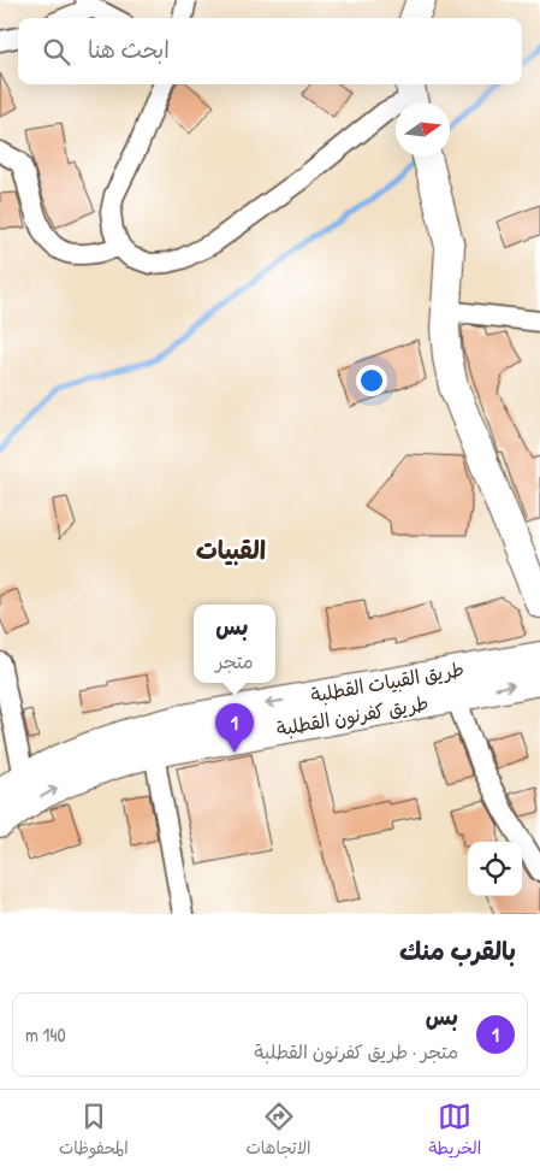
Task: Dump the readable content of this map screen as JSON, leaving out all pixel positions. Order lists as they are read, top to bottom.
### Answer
{
  "streets": {
    "main road": ["طريق القبيات القطلبة", "طريق كفرنون القطلبة"]
  },
  "one_way": ["طريق القبيات القطلبة", "طريق كفرنون القطلبة"],
  "districts": ["القبيات"],
  "north": "right",
  "page": {
    "search": "ابحث هنا",
    "popup": ["بس", "متجر"],
    "pins": "1",
    "heading": "بالقرب منك",
    "list": [
      {
        "mark": "1",
        "name": "بس",
        "note": "متجر · طريق كفرنون القطلبة",
        "value": "140 m"
      }
    ],
    "nav": ["الخريطة", "الاتجاهات", "المحفوظات"]
  }
}
